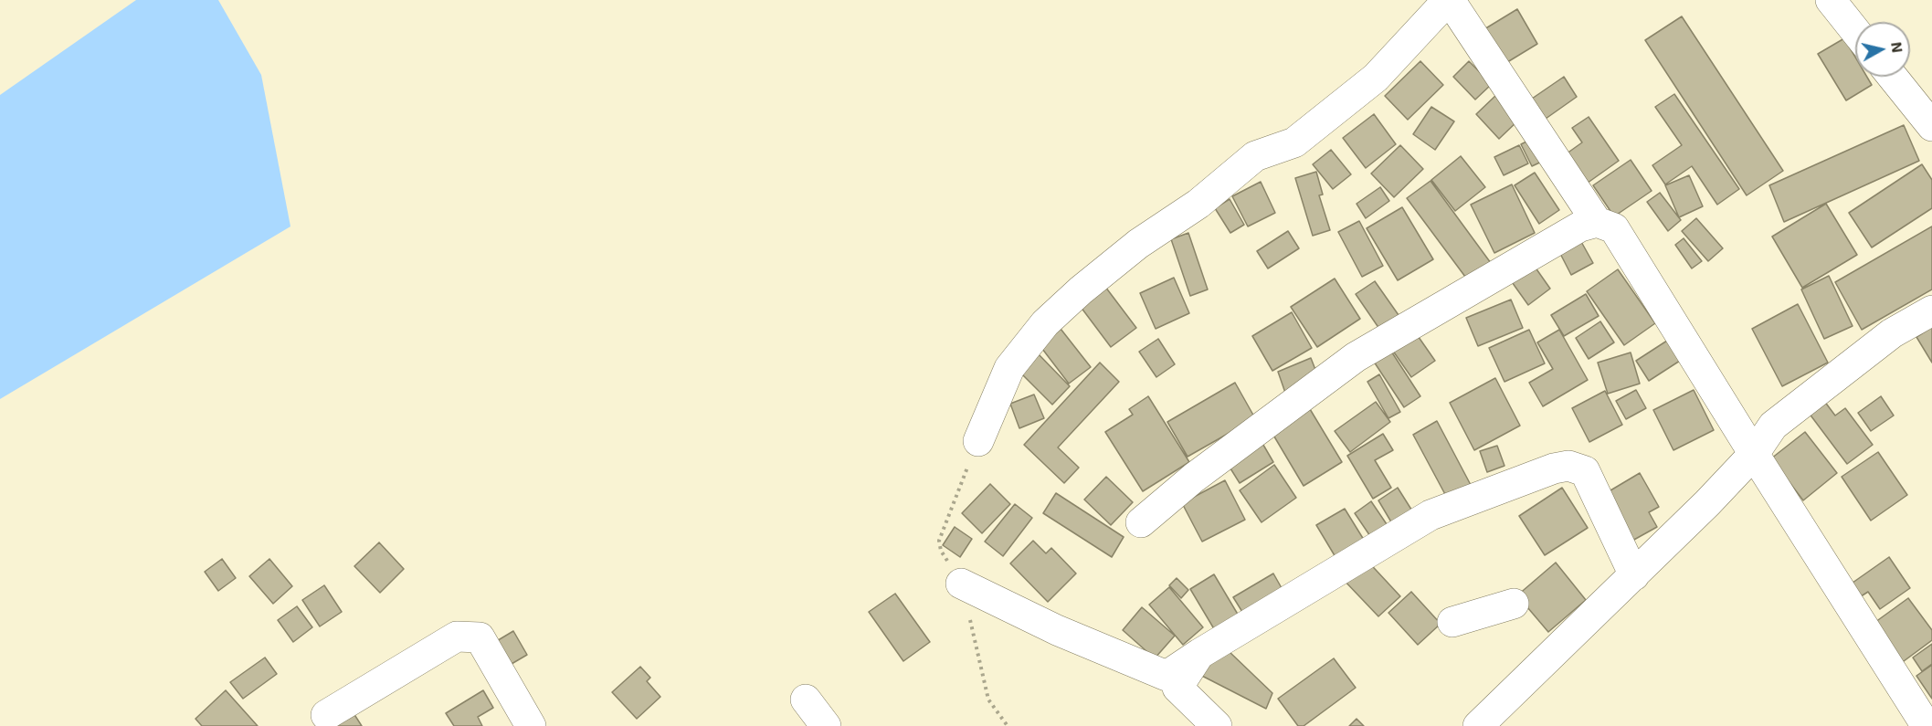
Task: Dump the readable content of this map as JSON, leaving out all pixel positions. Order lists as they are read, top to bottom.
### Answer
{
  "north": "right"
}
